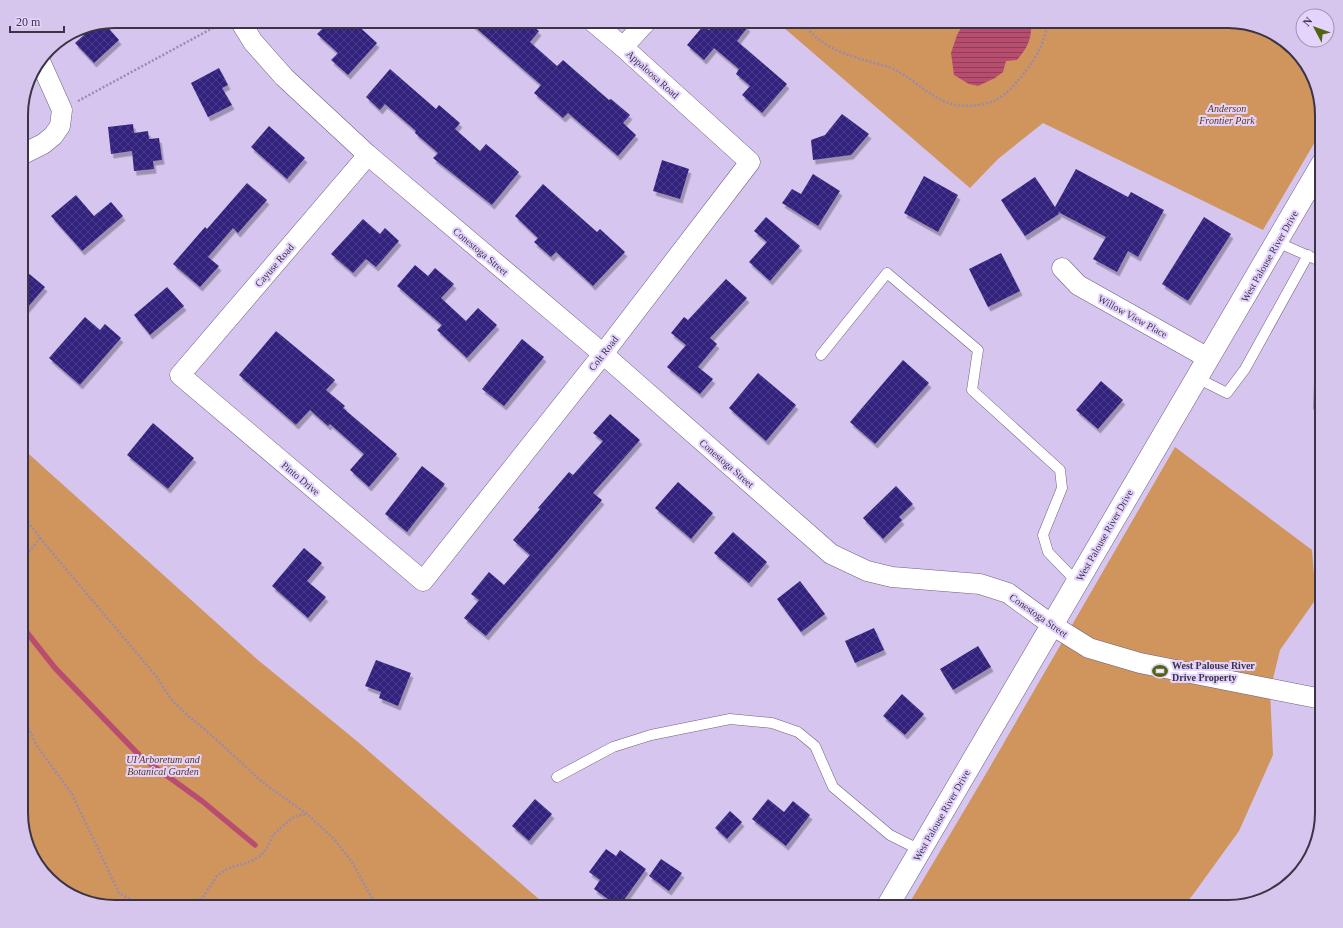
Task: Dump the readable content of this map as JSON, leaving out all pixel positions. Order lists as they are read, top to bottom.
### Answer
{
  "streets": {
    "street": [
      "Appaloosa Road",
      "Conestoga Street",
      "West Palouse River Drive",
      "Cayuse Road",
      "Willow View Place",
      "Colt Road",
      "Pinto Drive"
    ]
  },
  "crossings": [
    ["Appaloosa Road", "Colt Road"],
    ["Conestoga Street", "West Palouse River Drive"],
    ["Conestoga Street", "Cayuse Road"],
    ["Conestoga Street", "Colt Road"],
    ["West Palouse River Drive", "Willow View Place"],
    ["Cayuse Road", "Pinto Drive"],
    ["Colt Road", "Pinto Drive"]
  ],
  "parks": ["Anderson Frontier Park", "UI Arboretum and Botanical Garden"],
  "places": {
    "sports": ["West Palouse River Drive Property"]
  },
  "scale_bar": "20 m",
  "north": "top left"
}
